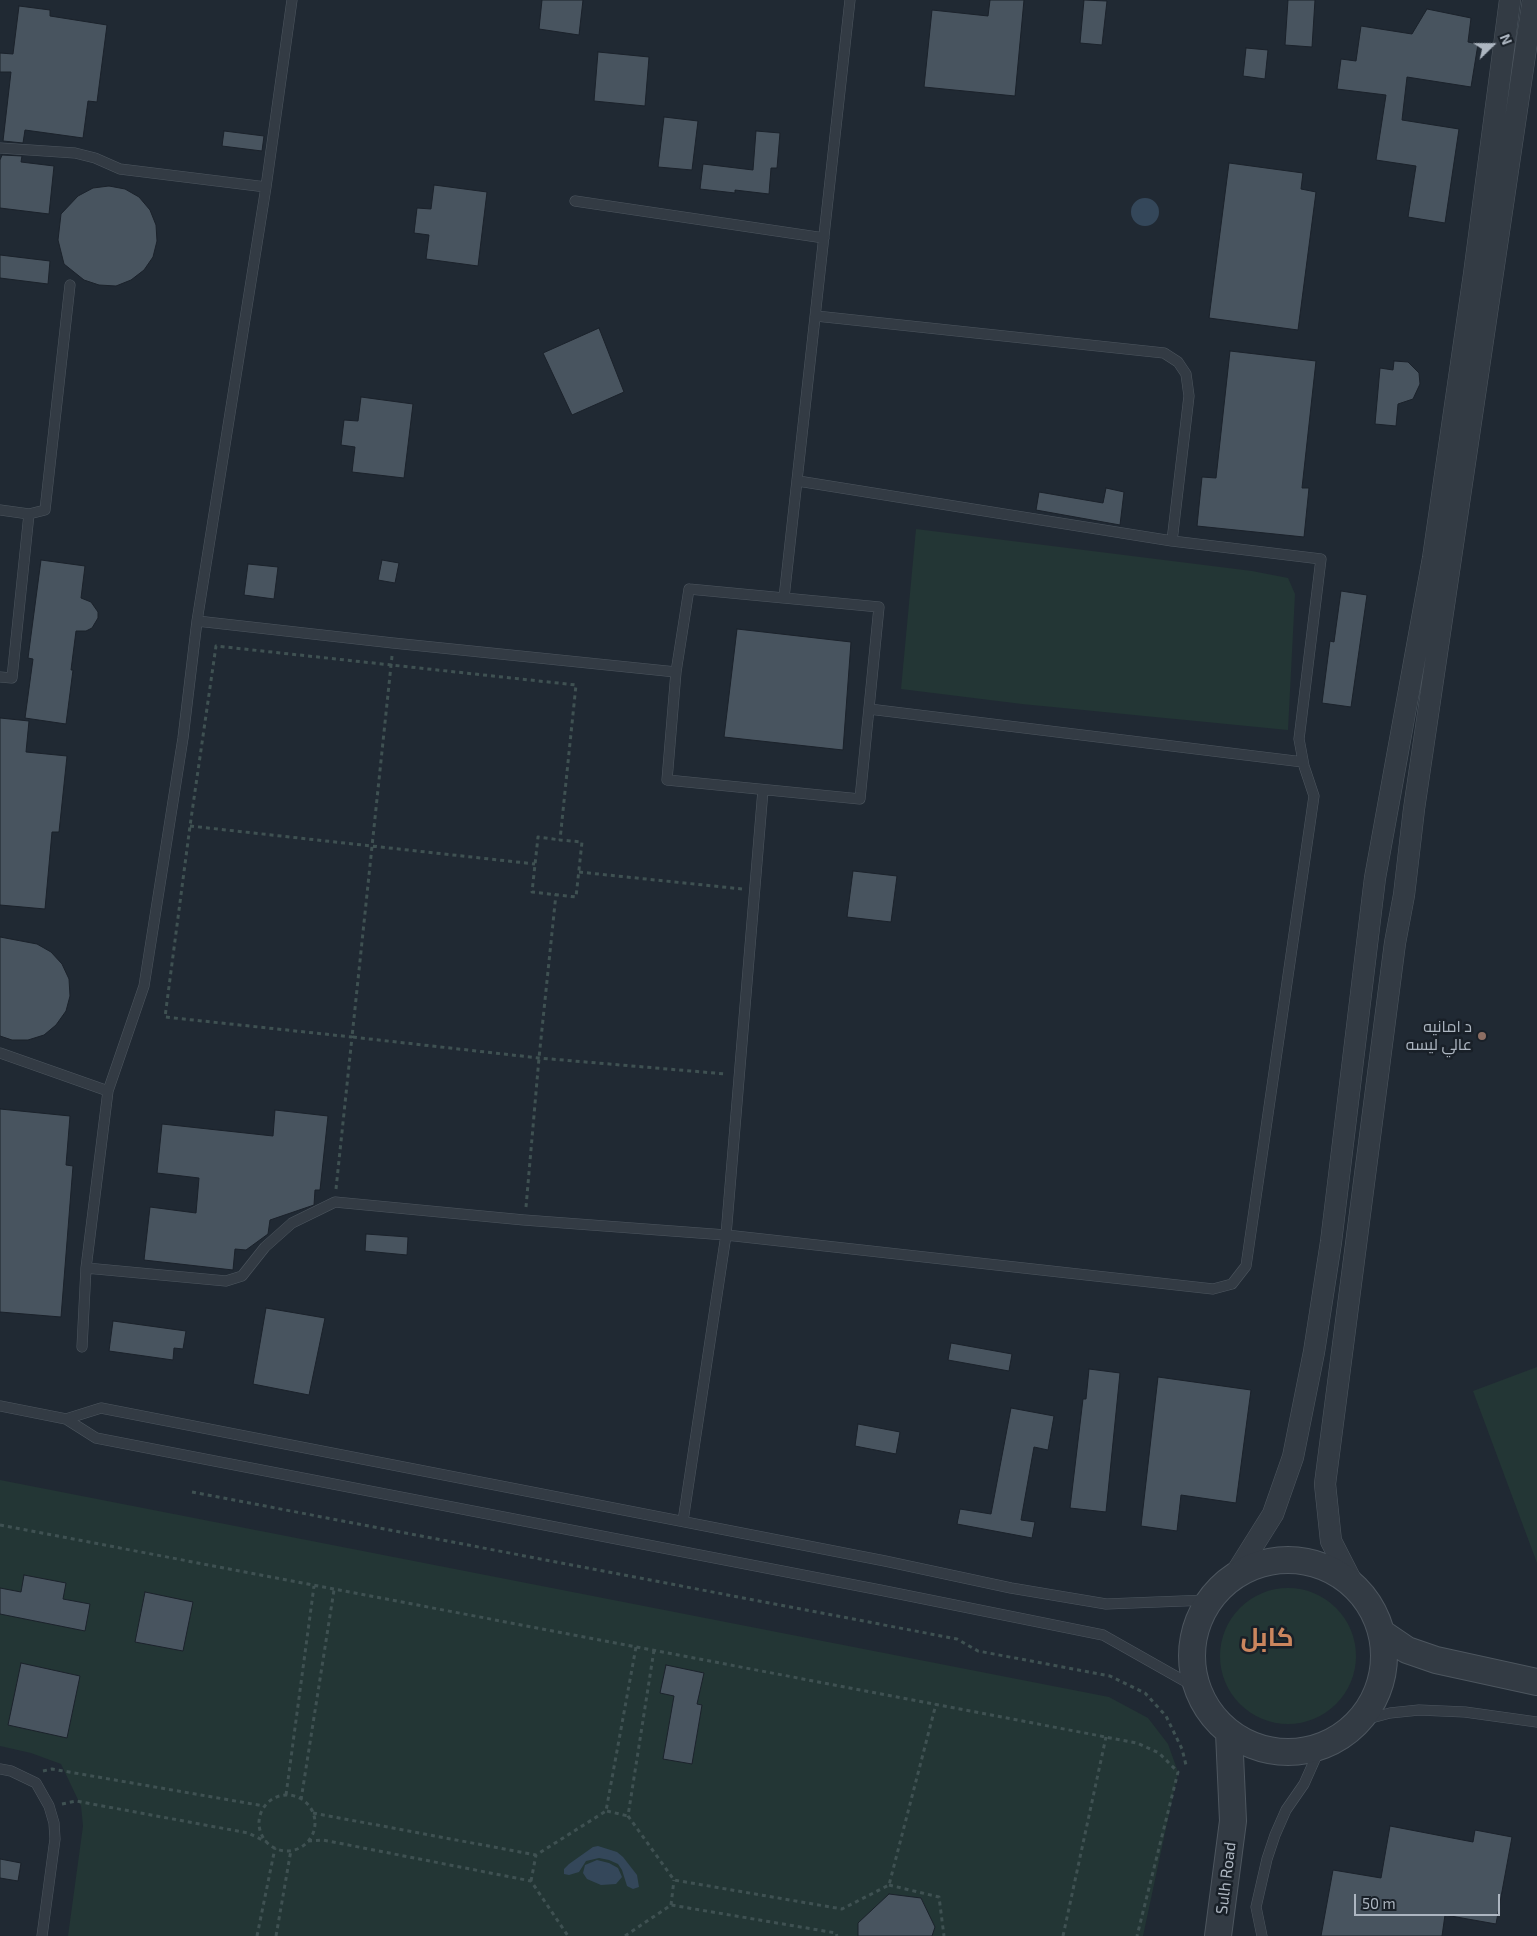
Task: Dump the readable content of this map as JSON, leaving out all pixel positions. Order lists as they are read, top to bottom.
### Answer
{
  "streets": {
    "street": ["Sulh Road"]
  },
  "districts": ["کابل"],
  "places": ["د امانیه عالي لیسه"],
  "scale_bar": "50 m",
  "north": "right"
}
